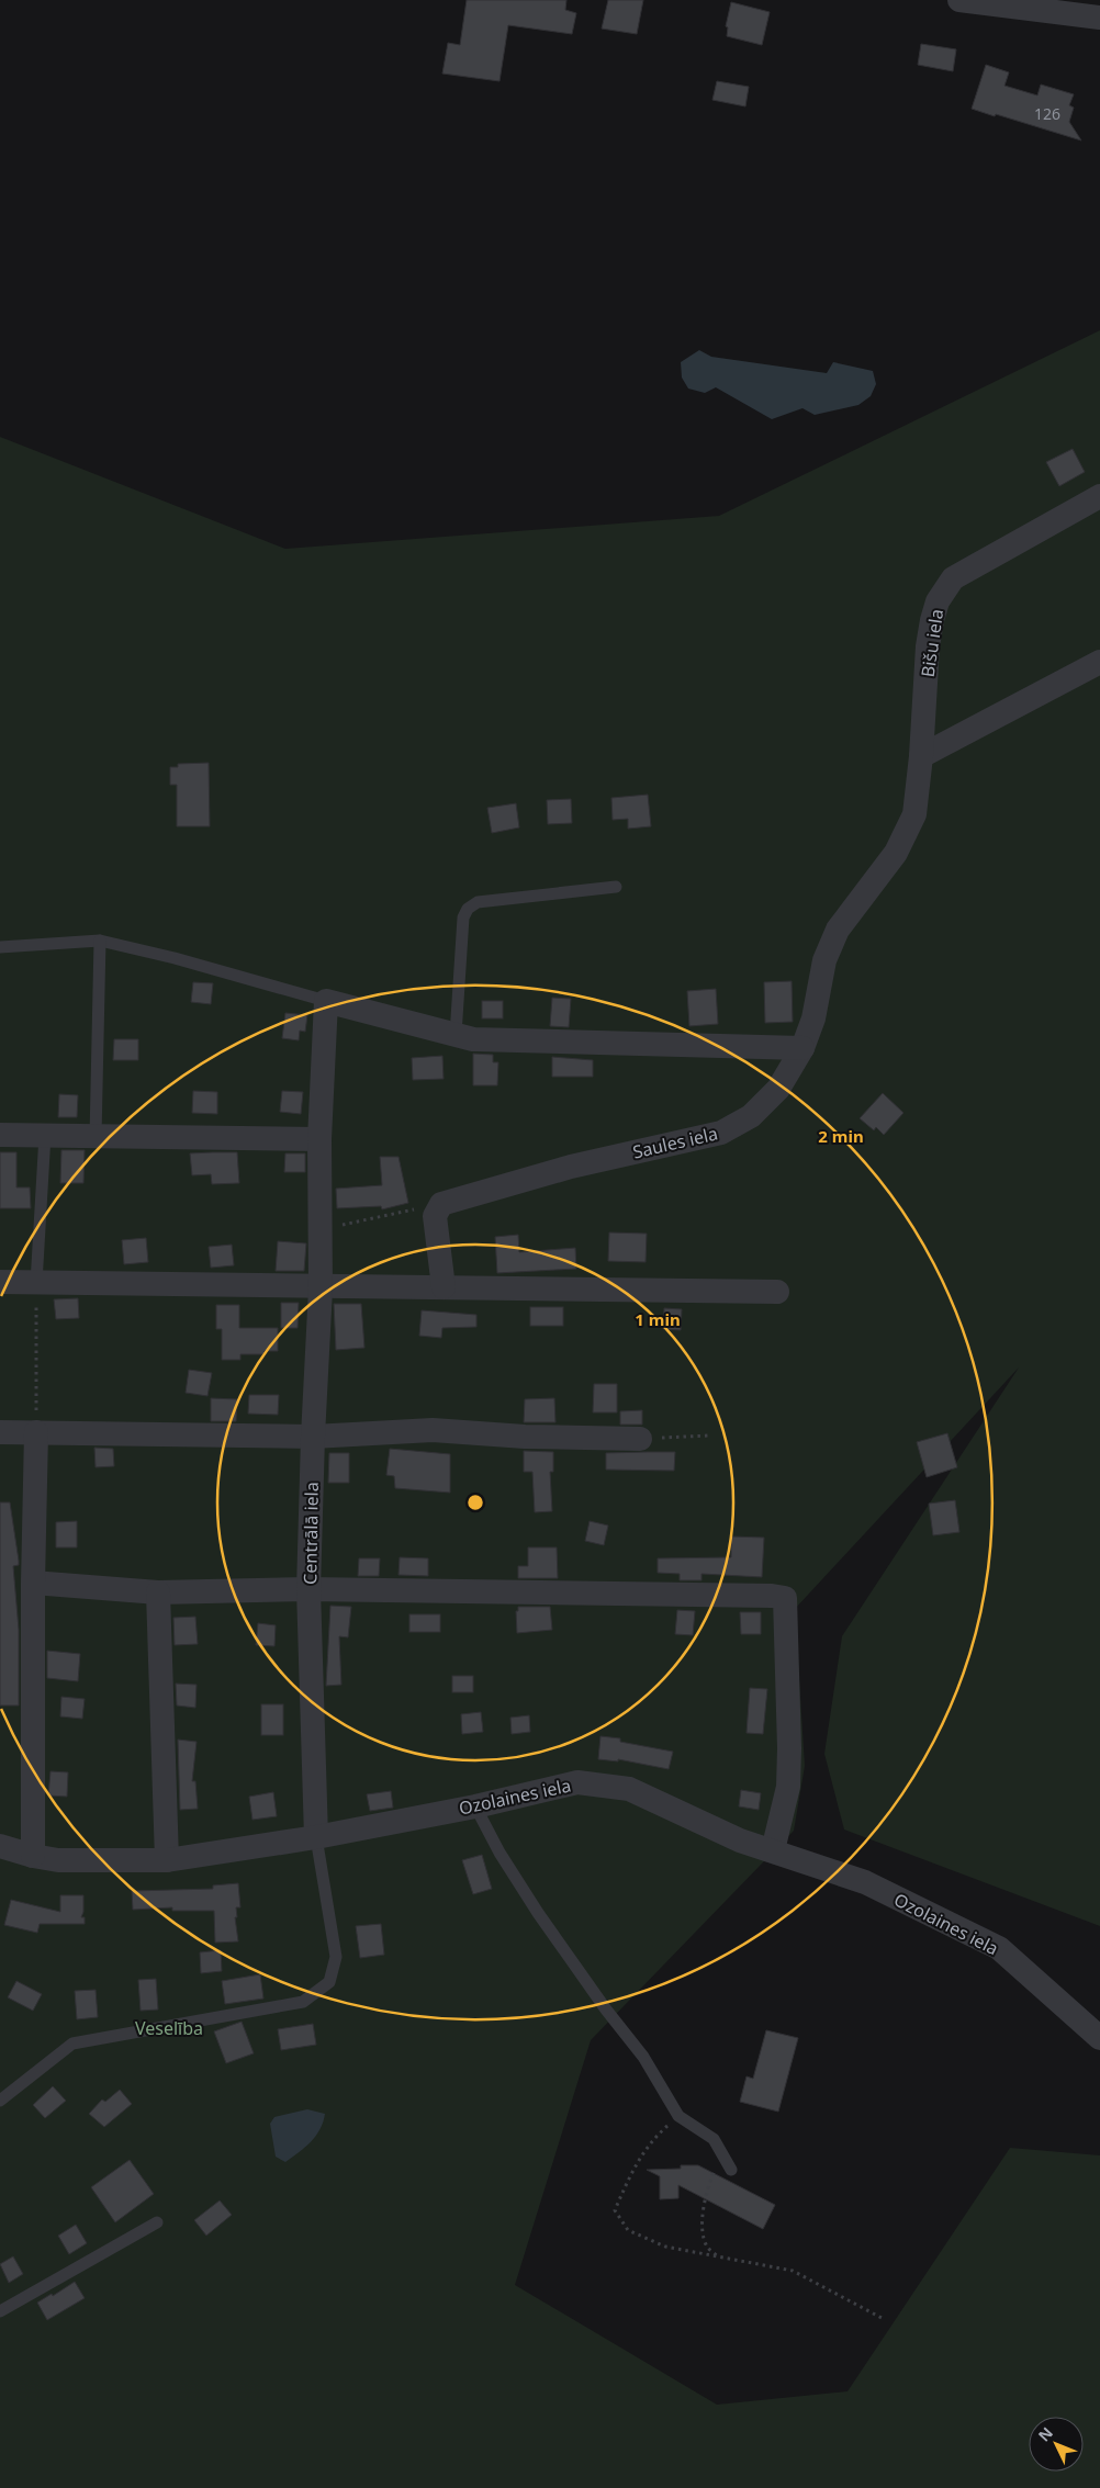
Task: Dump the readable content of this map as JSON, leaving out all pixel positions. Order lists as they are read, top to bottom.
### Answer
{
  "streets": {
    "street": [
      "Bišu iela",
      "Saules iela",
      "Centrālā iela",
      "Ozolaines iela"
    ]
  },
  "crossings": [
    ["Bišu iela", "Saules iela"],
    ["Centrālā iela", "Ozolaines iela"]
  ],
  "parks": ["Veselība"],
  "house_numbers": ["126"],
  "north": "top left",
  "rings": ["2 min", "1 min"]
}
